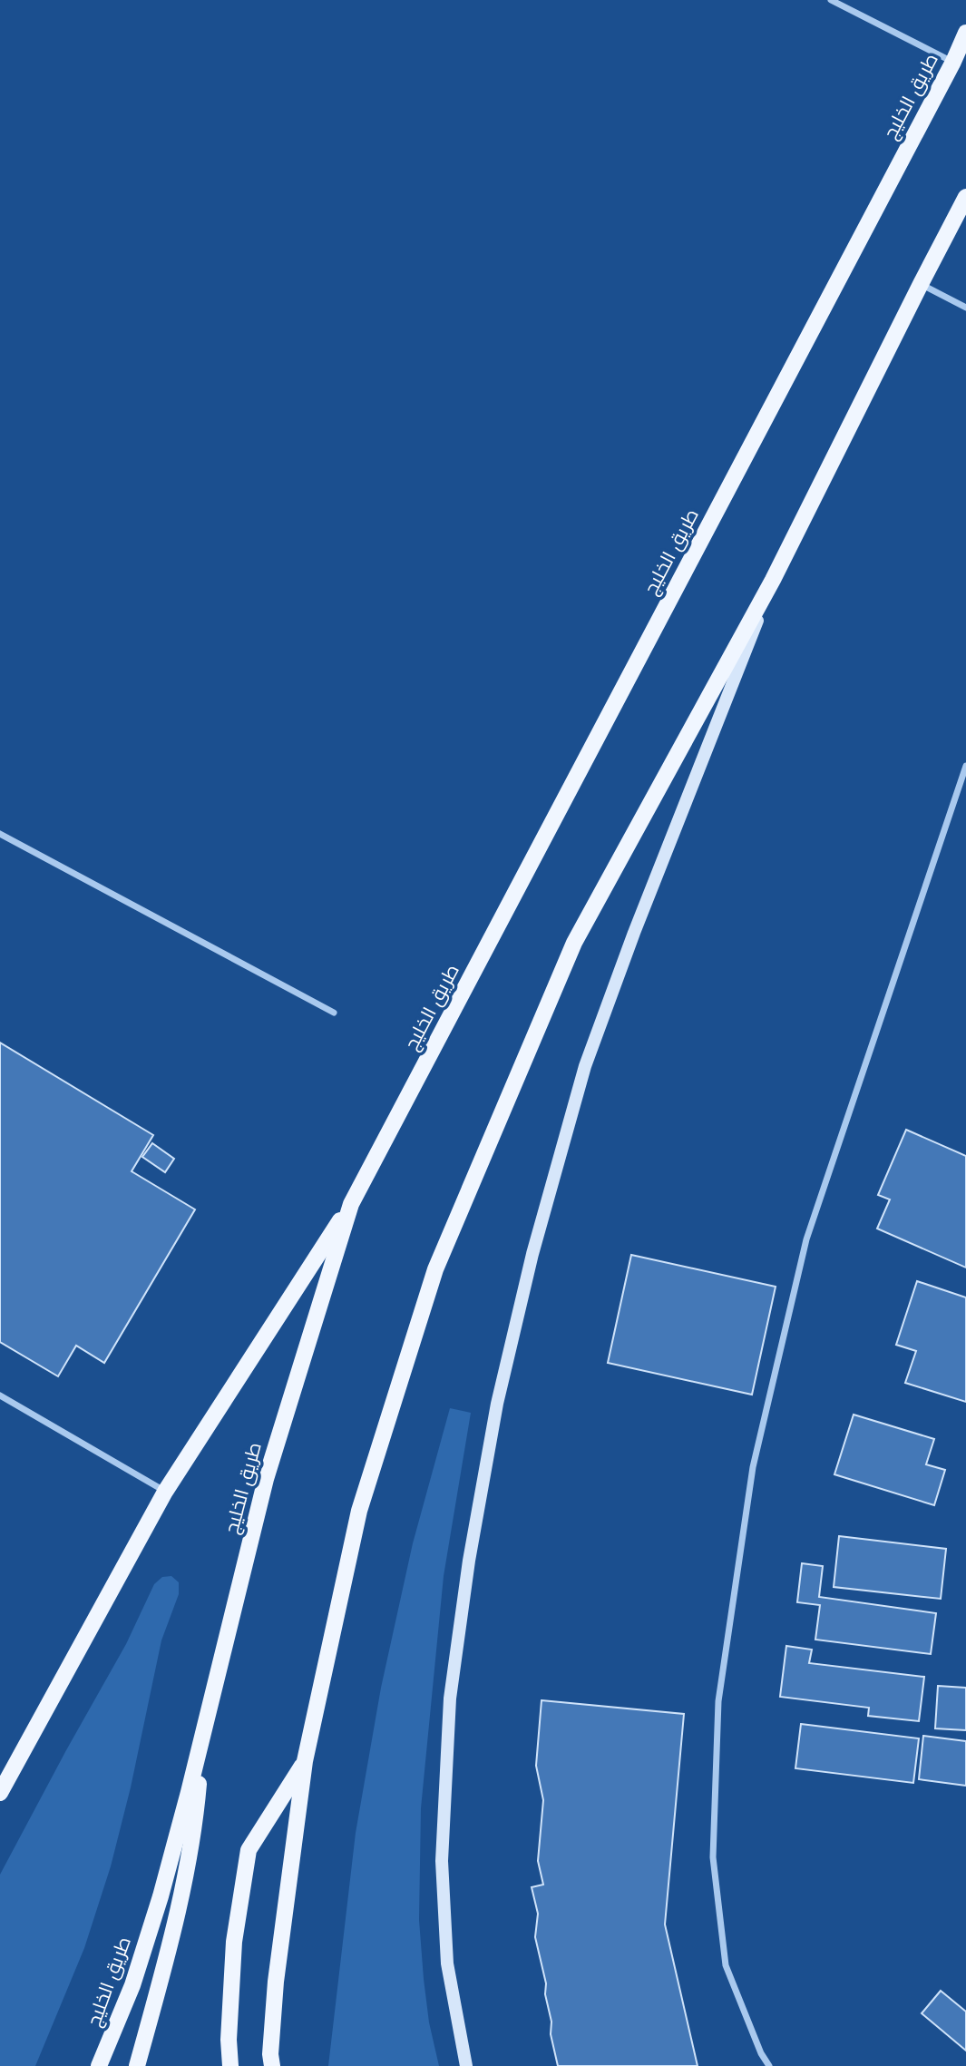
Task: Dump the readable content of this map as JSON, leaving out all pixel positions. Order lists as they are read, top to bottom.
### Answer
{
  "streets": {
    "main road": ["طريق الخليج"]
  }
}
